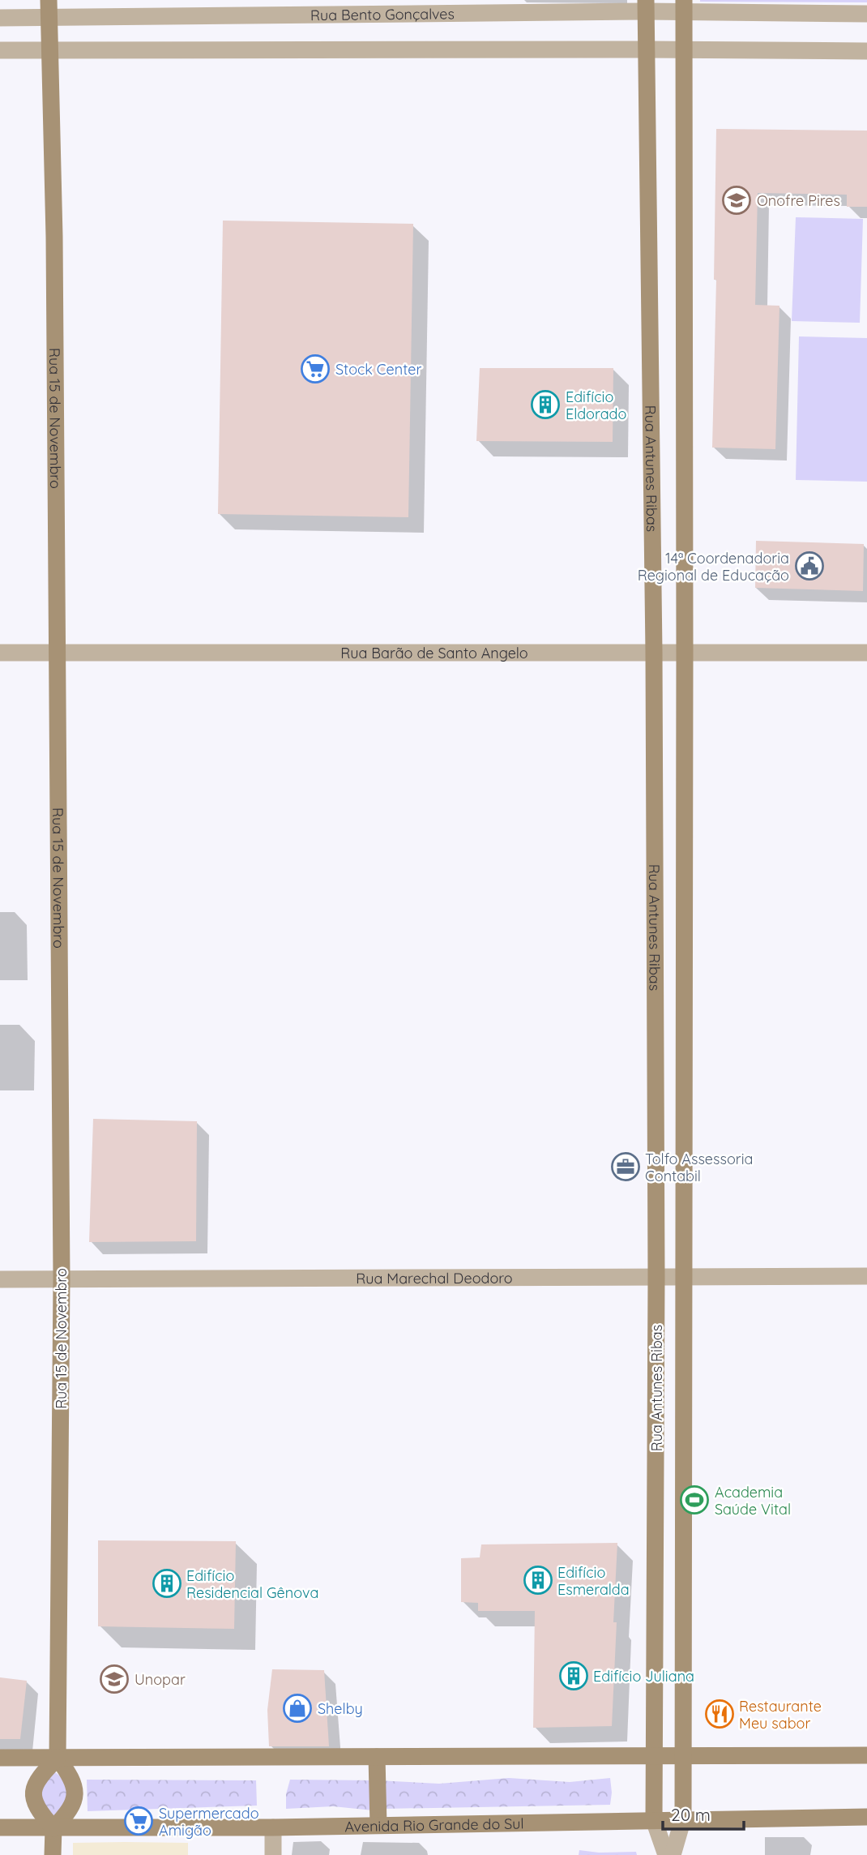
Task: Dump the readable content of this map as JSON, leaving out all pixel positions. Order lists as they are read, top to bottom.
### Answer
{
  "streets": {
    "street": [
      "Rua Bento Gonçalves",
      "Rua 15 de Novembro",
      "Rua Antunes Ribas",
      "Rua Barão de Santo Angelo",
      "Rua Marechal Deodoro",
      "Avenida Rio Grande do Sul"
    ]
  },
  "crossings": [
    ["Rua Bento Gonçalves", "Rua 15 de Novembro"],
    ["Rua Bento Gonçalves", "Rua Antunes Ribas"],
    ["Rua 15 de Novembro", "Rua Barão de Santo Angelo"],
    ["Rua 15 de Novembro", "Rua Marechal Deodoro"],
    ["Rua Antunes Ribas", "Rua Barão de Santo Angelo"],
    ["Rua Antunes Ribas", "Rua Marechal Deodoro"],
    ["Rua Antunes Ribas", "Avenida Rio Grande do Sul"]
  ],
  "places": {
    "school or university": ["Onofre Pires", "Unopar"],
    "supermarket": ["Stock Center", "Supermercado Amigão"],
    "building": [
      "Edifício Eldorado",
      "Edifício Esmeralda",
      "Edifício Residencial Gênova",
      "Edifício Juliana"
    ],
    "public building": ["14ª Coordenadoria Regional de Educação"],
    "office": ["Tolfo Assessoria Contabil"],
    "sports": ["Academia Saúde Vital"],
    "shop": ["Shelby"],
    "restaurant": ["Restaurante Meu sabor"]
  },
  "scale_bar": "20 m"
}
